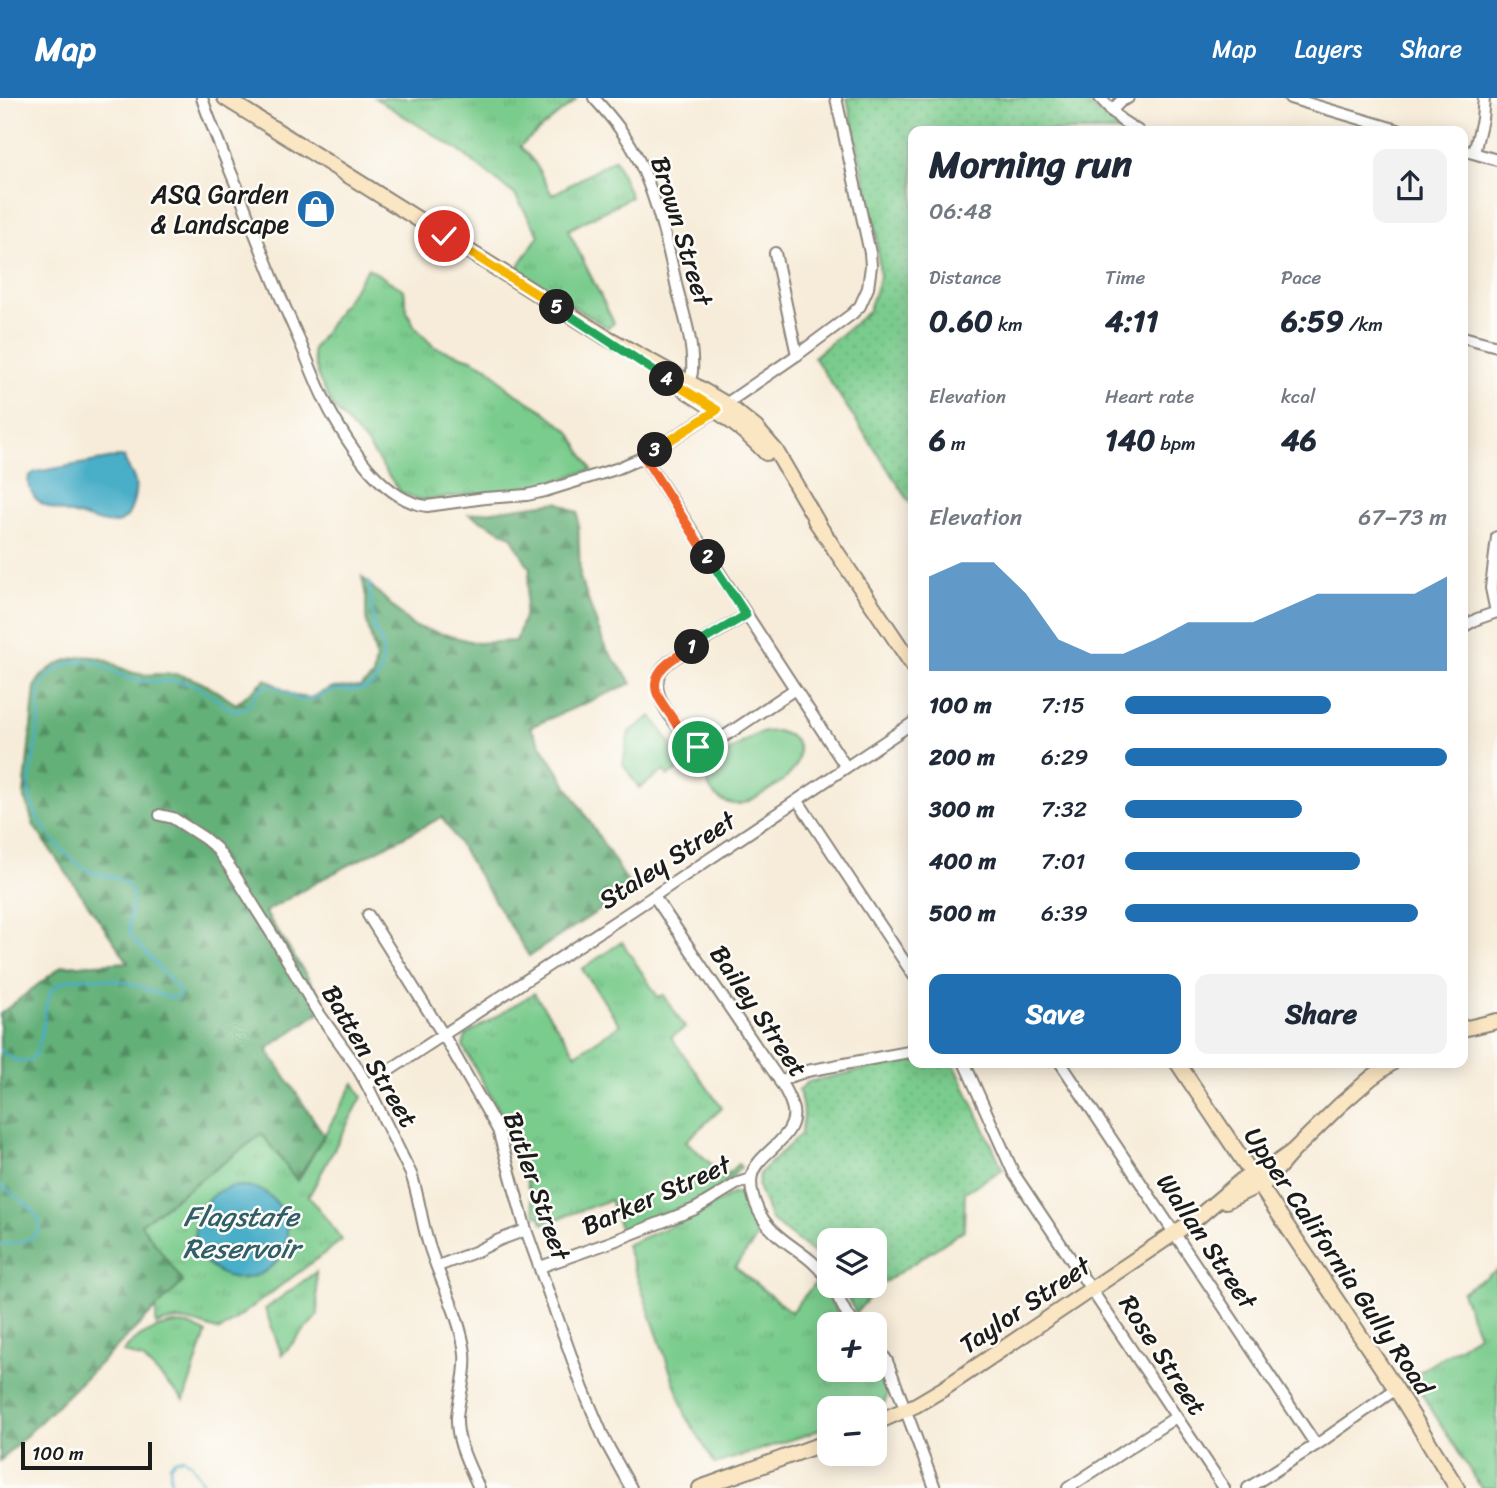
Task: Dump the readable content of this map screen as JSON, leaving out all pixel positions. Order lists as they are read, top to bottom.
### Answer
{
  "streets": {
    "street": [
      "Brown Street",
      "Staley Street",
      "Bailey Street",
      "Batten Street",
      "Butler Street",
      "Barker Street",
      "Wallan Street",
      "Upper California Gully Road",
      "Taylor Street",
      "Rose Street"
    ]
  },
  "crossings": [
    ["Staley Street", "Bailey Street"],
    ["Staley Street", "Batten Street"],
    ["Staley Street", "Butler Street"],
    ["Bailey Street", "Barker Street"],
    ["Butler Street", "Barker Street"],
    ["Wallan Street", "Taylor Street"],
    ["Upper California Gully Road", "Taylor Street"],
    ["Taylor Street", "Rose Street"]
  ],
  "water": ["Flagstafe Reservoir"],
  "places": {
    "shop": ["ASQ Garden & Landscape"]
  },
  "scale_bar": "100 m",
  "page": {
    "header": "Map",
    "nav": ["Map", "Layers", "Share"],
    "heading": ["Morning run", "06:48"],
    "stats": [
      ["Distance", "0.60 km"],
      ["Time", "4:11"],
      ["Pace", "6:59 /km"],
      ["Elevation", "6 m"],
      ["Heart rate", "140 bpm"],
      ["kcal", "46"]
    ],
    "pins": [
      "5",
      "4",
      "3",
      "2",
      "1"
    ],
    "chart": ["Elevation", "67–73 m"],
    "list": [
      {
        "name": "100 m",
        "note": "7:15"
      },
      {
        "name": "200 m",
        "note": "6:29"
      },
      {
        "name": "300 m",
        "note": "7:32"
      },
      {
        "name": "400 m",
        "note": "7:01"
      },
      {
        "name": "500 m",
        "note": "6:39"
      }
    ],
    "buttons": ["Save", "Share"],
    "map_buttons": ["+", "−"],
    "scale": "100 m"
  }
}
